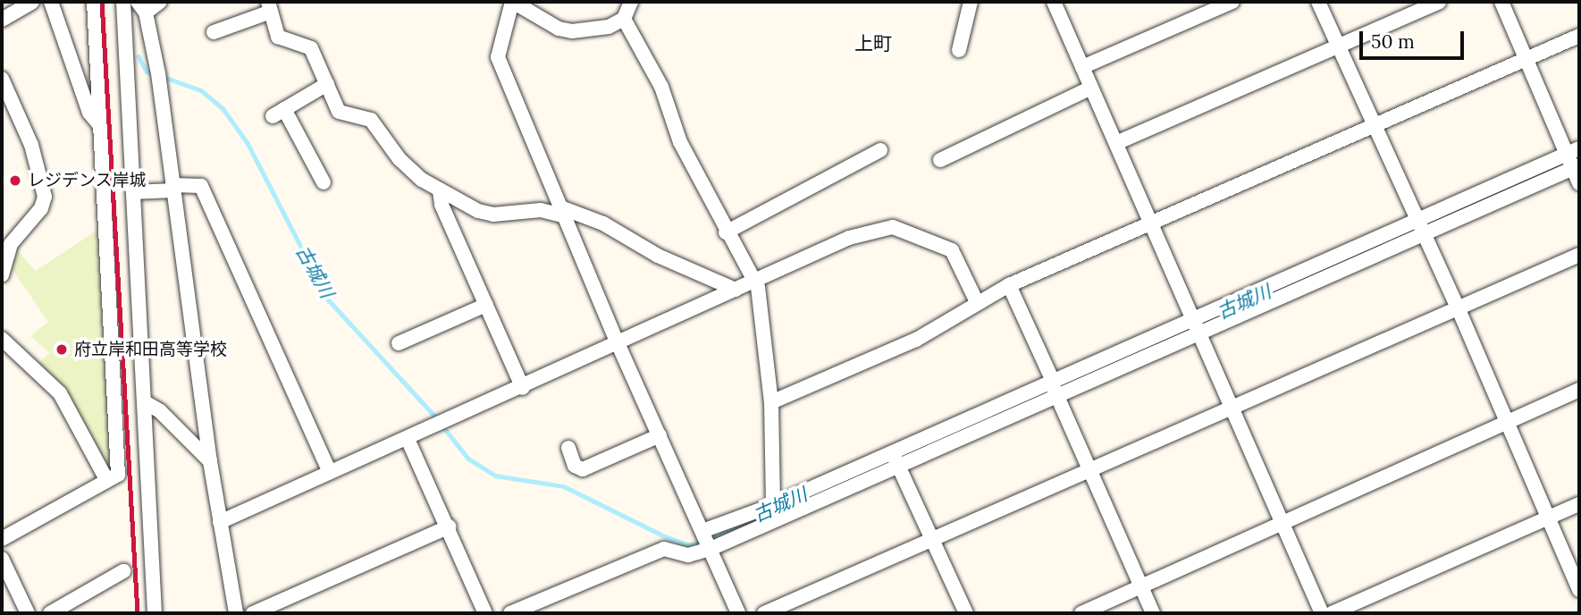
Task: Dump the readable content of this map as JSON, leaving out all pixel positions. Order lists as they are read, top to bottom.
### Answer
{
  "districts": ["上町"],
  "water": ["古城川"],
  "places": ["レジデンス岸城", "府立岸和田高等学校"],
  "scale_bar": "50 m"
}
